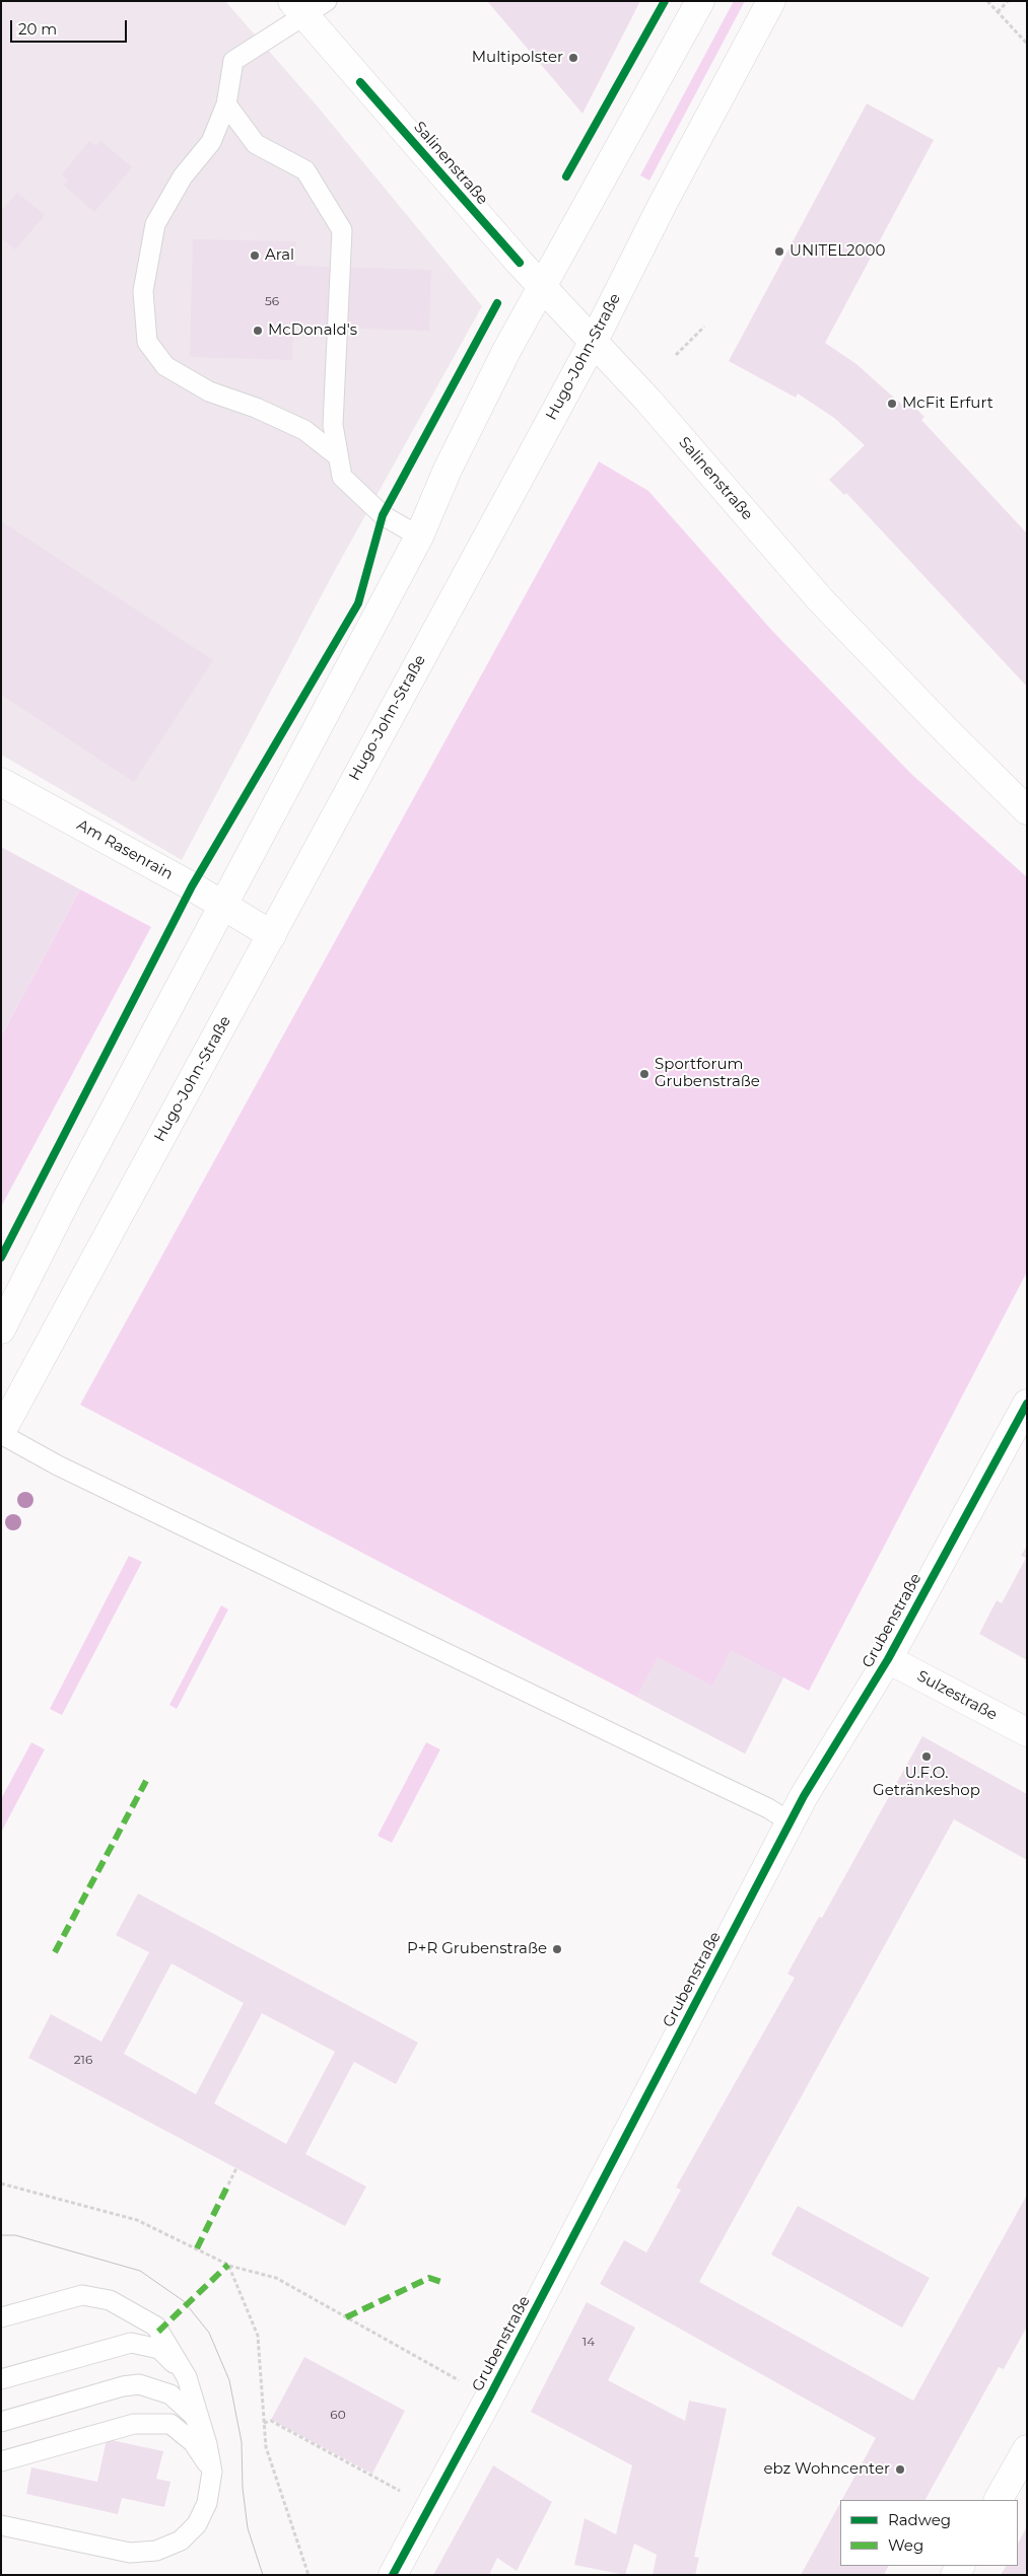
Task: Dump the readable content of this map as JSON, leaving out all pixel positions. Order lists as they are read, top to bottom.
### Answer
{
  "streets": {
    "main road": [
      "Salinenstraße",
      "Hugo-John-Straße",
      "Am Rasenrain",
      "Grubenstraße",
      "Sulzestraße"
    ]
  },
  "crossings": [
    ["Salinenstraße", "Hugo-John-Straße"],
    ["Hugo-John-Straße", "Am Rasenrain"],
    ["Grubenstraße", "Sulzestraße"]
  ],
  "places": [
    "Multipolster",
    "UNITEL2000",
    "Aral",
    "McDonald's",
    "McFit Erfurt",
    "Sportforum Grubenstraße",
    "U.F.O. Getränkeshop",
    "P+R Grubenstraße",
    "ebz Wohncenter"
  ],
  "house_numbers": [
    "56",
    "216",
    "14",
    "60"
  ],
  "legend": ["Radweg", "Weg"],
  "scale_bar": "20 m"
}
